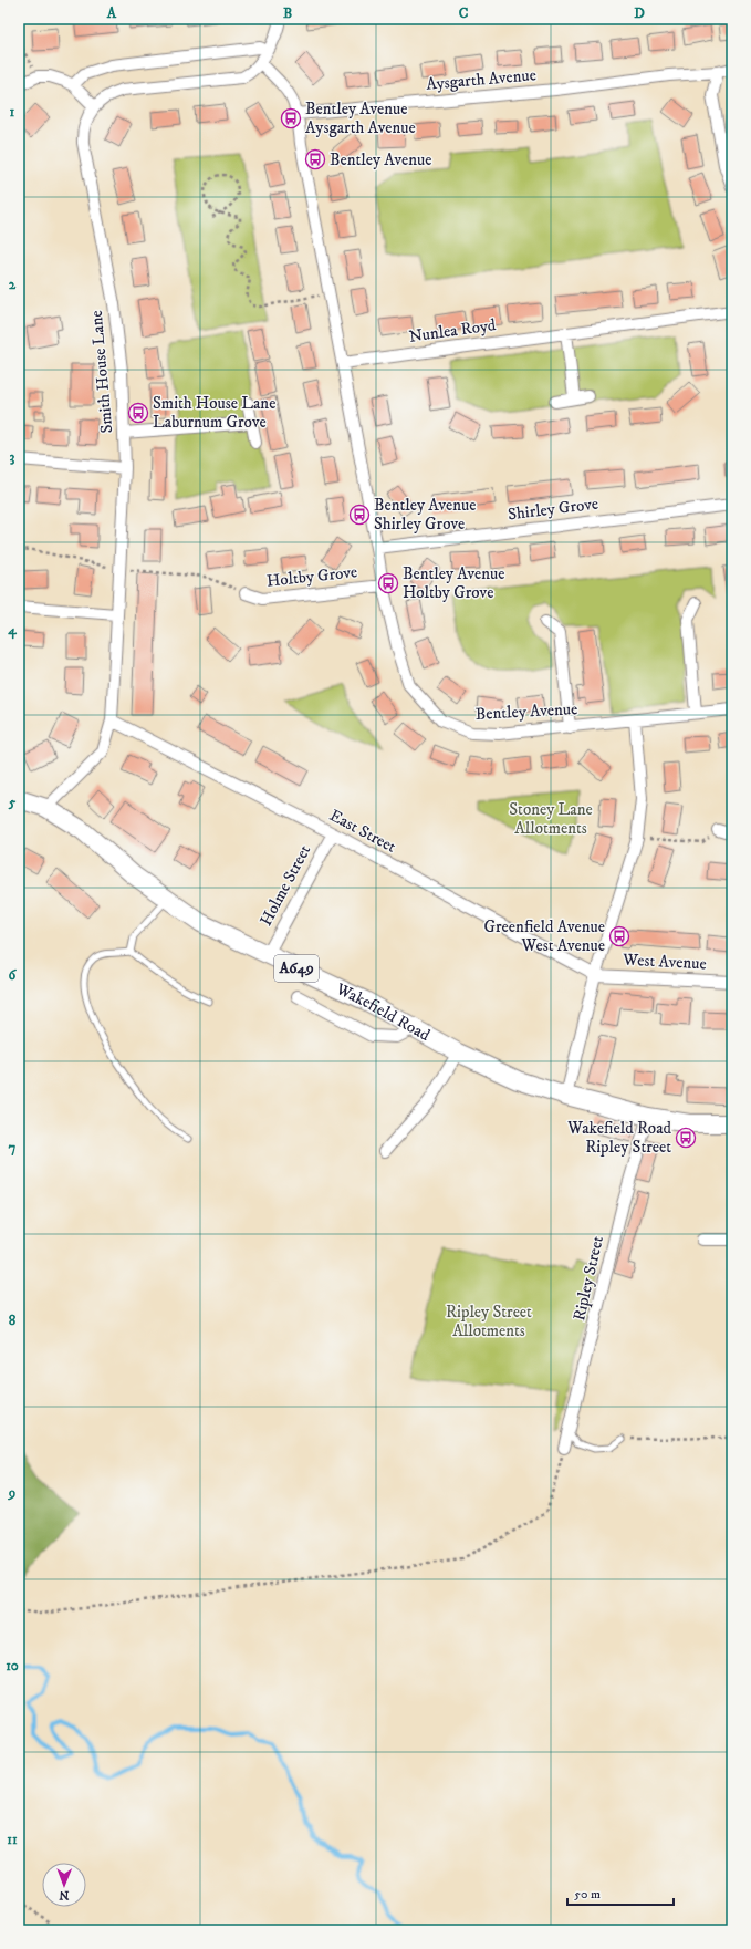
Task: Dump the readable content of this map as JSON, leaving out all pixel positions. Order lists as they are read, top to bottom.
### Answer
{
  "streets": {
    "main road": ["A649", "Wakefield Road"],
    "street": [
      "Aysgarth Avenue",
      "Nunlea Royd",
      "Smith House Lane",
      "Shirley Grove",
      "Holtby Grove",
      "Bentley Avenue",
      "East Street",
      "Holme Street",
      "West Avenue",
      "Ripley Street"
    ]
  },
  "crossings": [
    ["Aysgarth Avenue", "Bentley Avenue"],
    ["Nunlea Royd", "Bentley Avenue"],
    ["Smith House Lane", "East Street"],
    ["Smith House Lane", "Wakefield Road"],
    ["Shirley Grove", "Bentley Avenue"],
    ["Holtby Grove", "Bentley Avenue"],
    ["East Street", "Holme Street"],
    ["East Street", "West Avenue"],
    ["Holme Street", "Wakefield Road"],
    ["Wakefield Road", "Ripley Street"]
  ],
  "parks": ["Stoney Lane Allotments", "Ripley Street Allotments"],
  "places": {
    "bus stop": [
      "Bentley Avenue Aysgarth Avenue",
      "Bentley Avenue",
      "Smith House Lane Laburnum Grove",
      "Bentley Avenue Shirley Grove",
      "Bentley Avenue Holtby Grove",
      "Greenfield Avenue West Avenue",
      "Wakefield Road Ripley Street"
    ]
  },
  "scale_bar": "50 m",
  "north": "bottom",
  "grid": {
    "columns": [
      "A",
      "B",
      "C",
      "D"
    ],
    "rows": [
      "1",
      "2",
      "3",
      "4",
      "5",
      "6",
      "7",
      "8",
      "9",
      "10",
      "11"
    ]
  }
}
